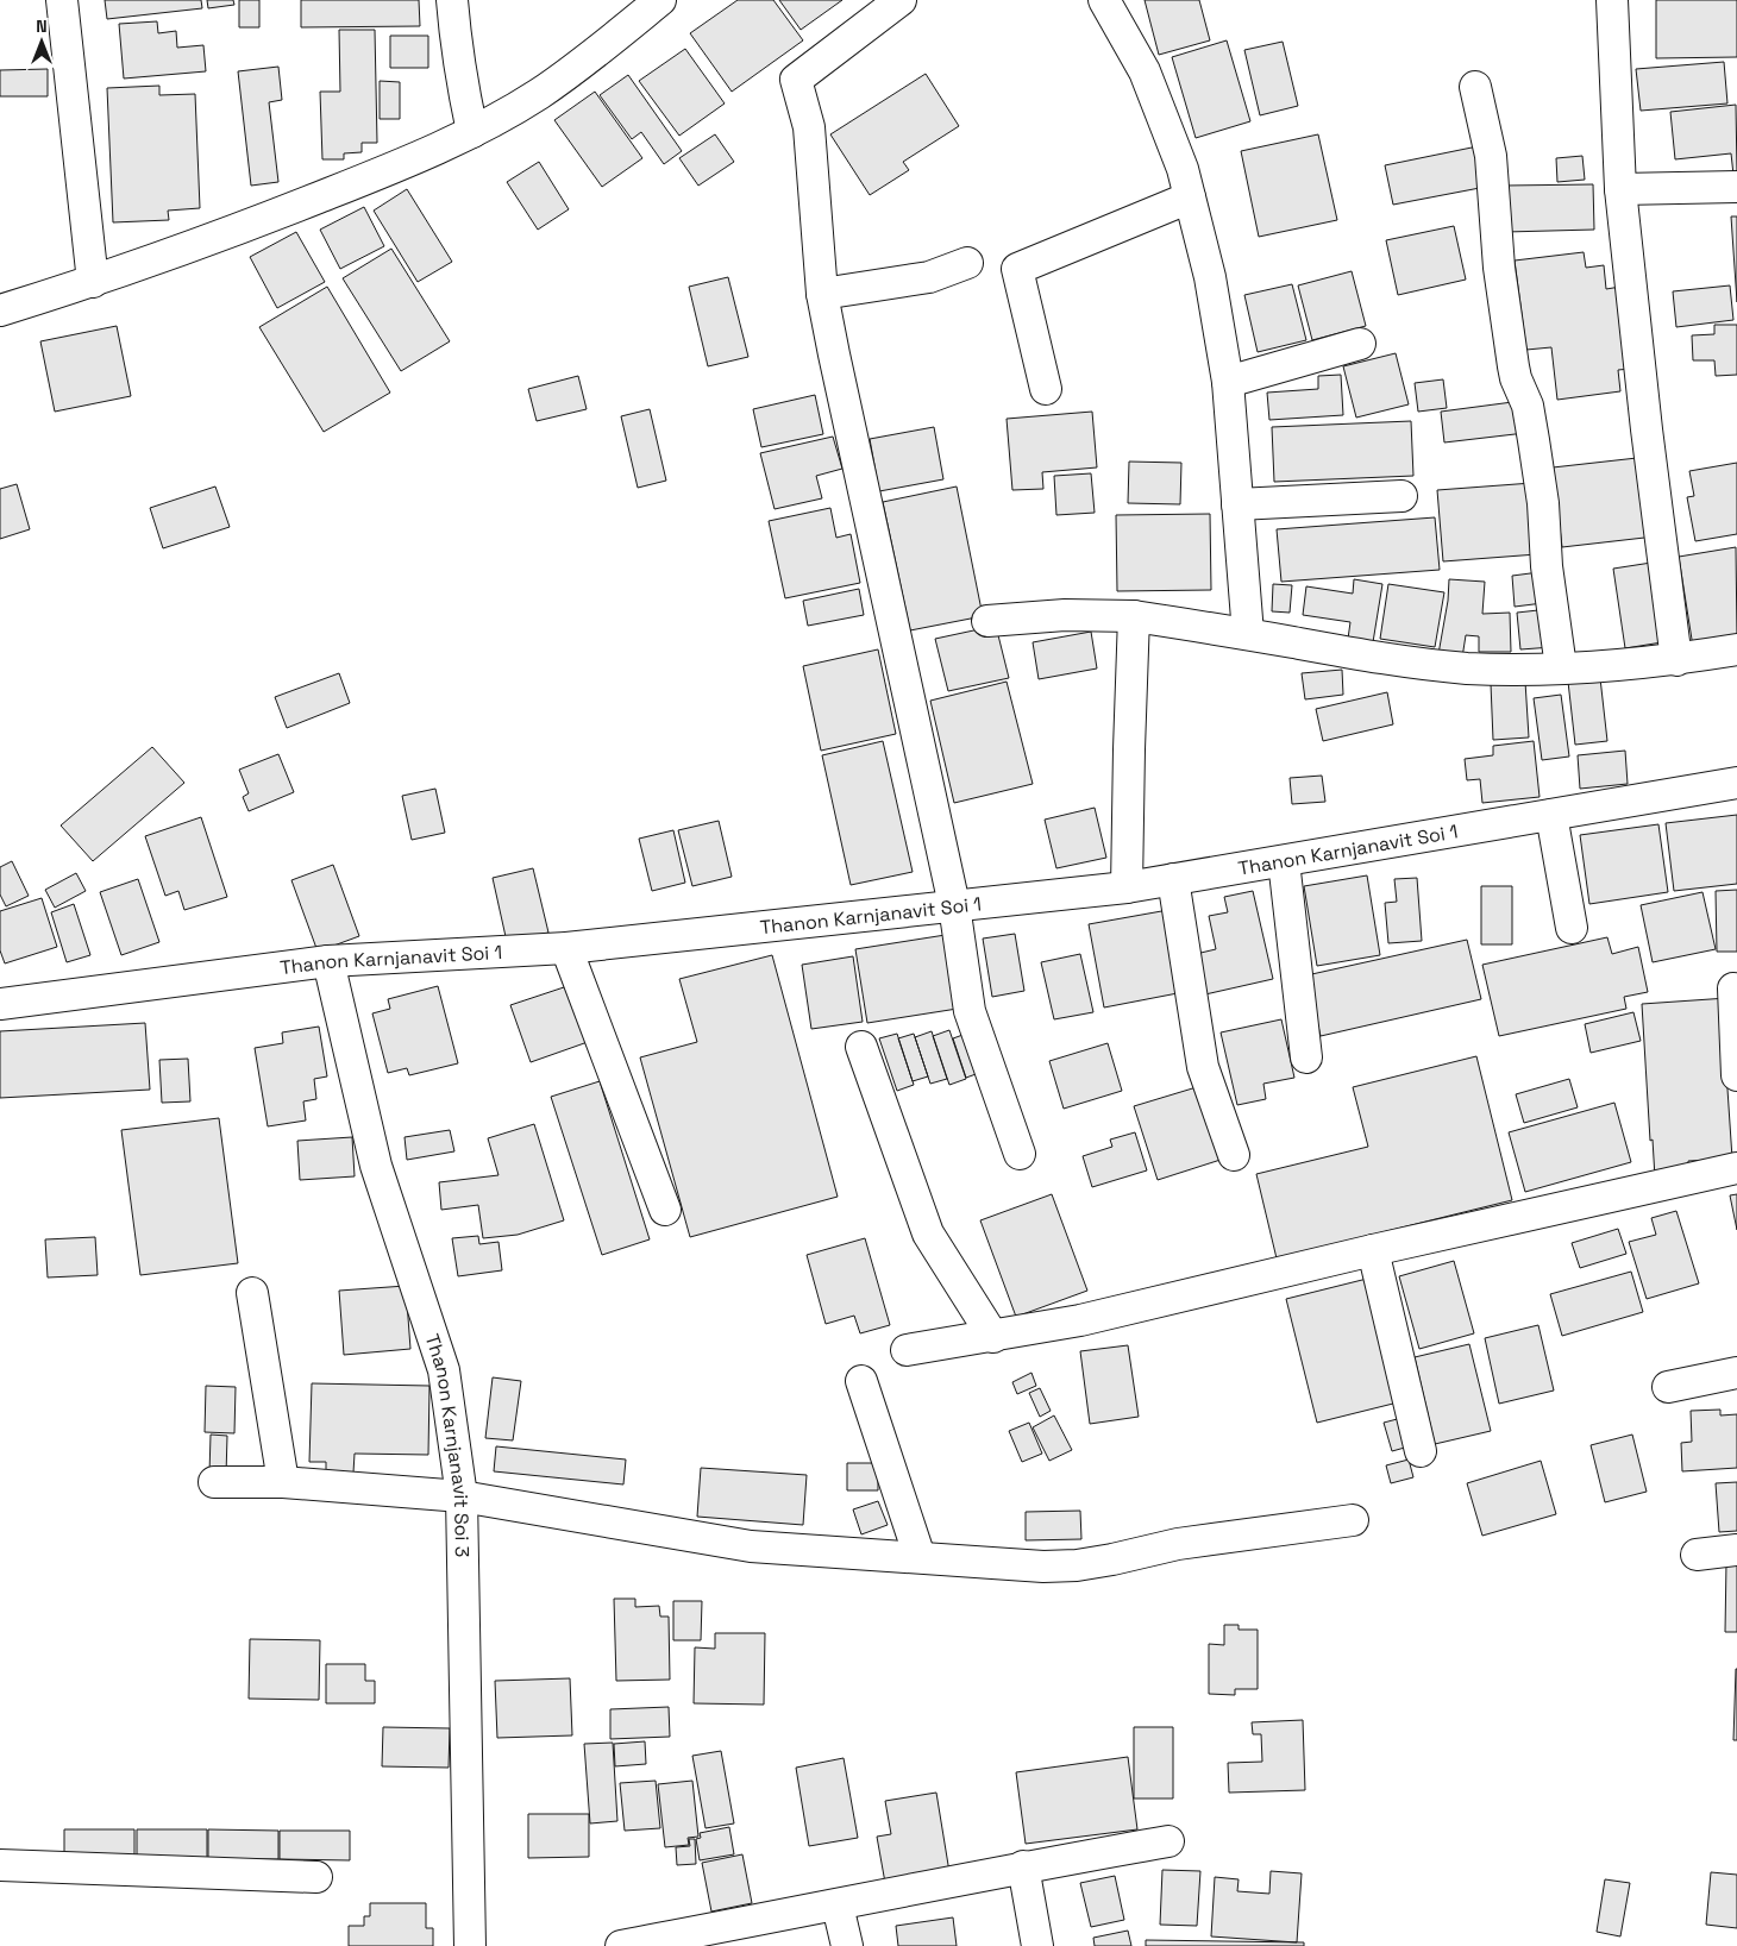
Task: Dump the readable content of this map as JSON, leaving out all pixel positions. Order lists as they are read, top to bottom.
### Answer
{
  "streets": {
    "street": ["Thanon Karnjanavit Soi 1", "Thanon Karnjanavit Soi 3"]
  },
  "crossings": [
    ["Thanon Karnjanavit Soi 1", "Thanon Karnjanavit Soi 3"]
  ],
  "north": "top"
}
